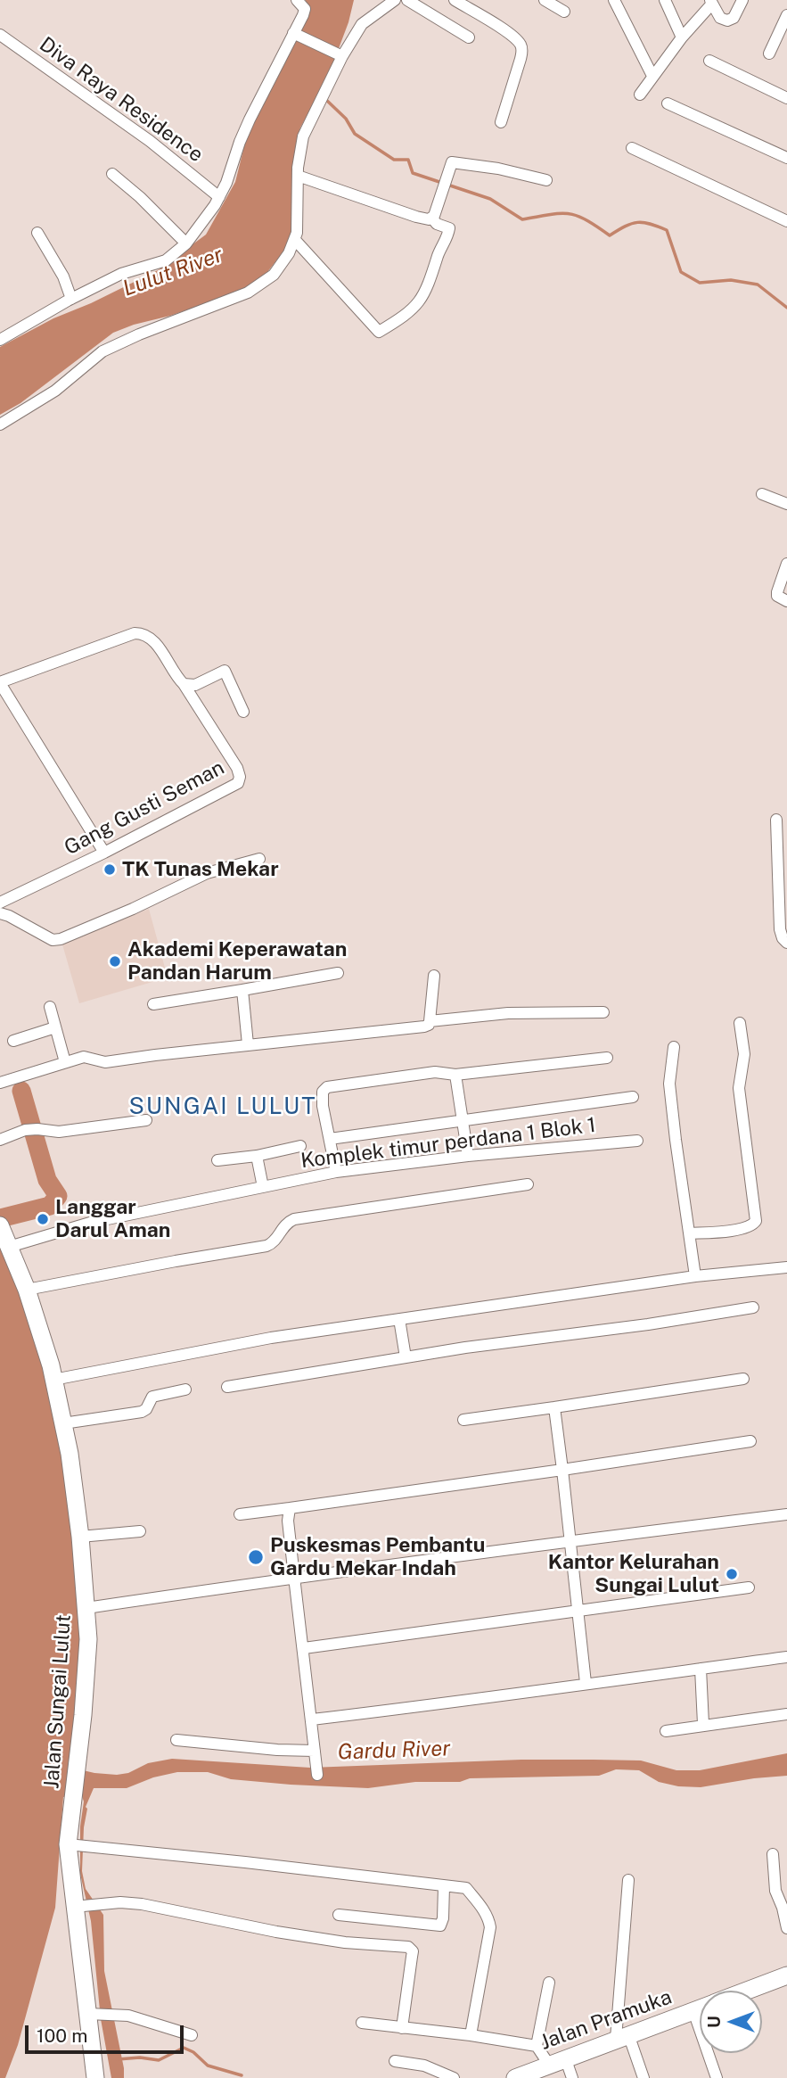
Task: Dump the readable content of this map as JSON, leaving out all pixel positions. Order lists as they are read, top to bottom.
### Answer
{
  "streets": {
    "main road": ["Jalan Sungai Lulut", "Jalan Pramuka"],
    "street": ["Diva Raya Residence", "Gang Gusti Seman", "Komplek timur perdana 1 Blok 1"]
  },
  "crossings": [
    ["Komplek timur perdana 1 Blok 1", "Jalan Sungai Lulut"]
  ],
  "districts": ["SUNGAI LULUT"],
  "water": ["Lulut River", "Gardu River"],
  "places": [
    "TK Tunas Mekar",
    "Akademi Keperawatan Pandan Harum",
    "Langgar Darul Aman",
    "Puskesmas Pembantu Gardu Mekar Indah",
    "Kantor Kelurahan Sungai Lulut"
  ],
  "scale_bar": "100 m",
  "north": "left"
}
